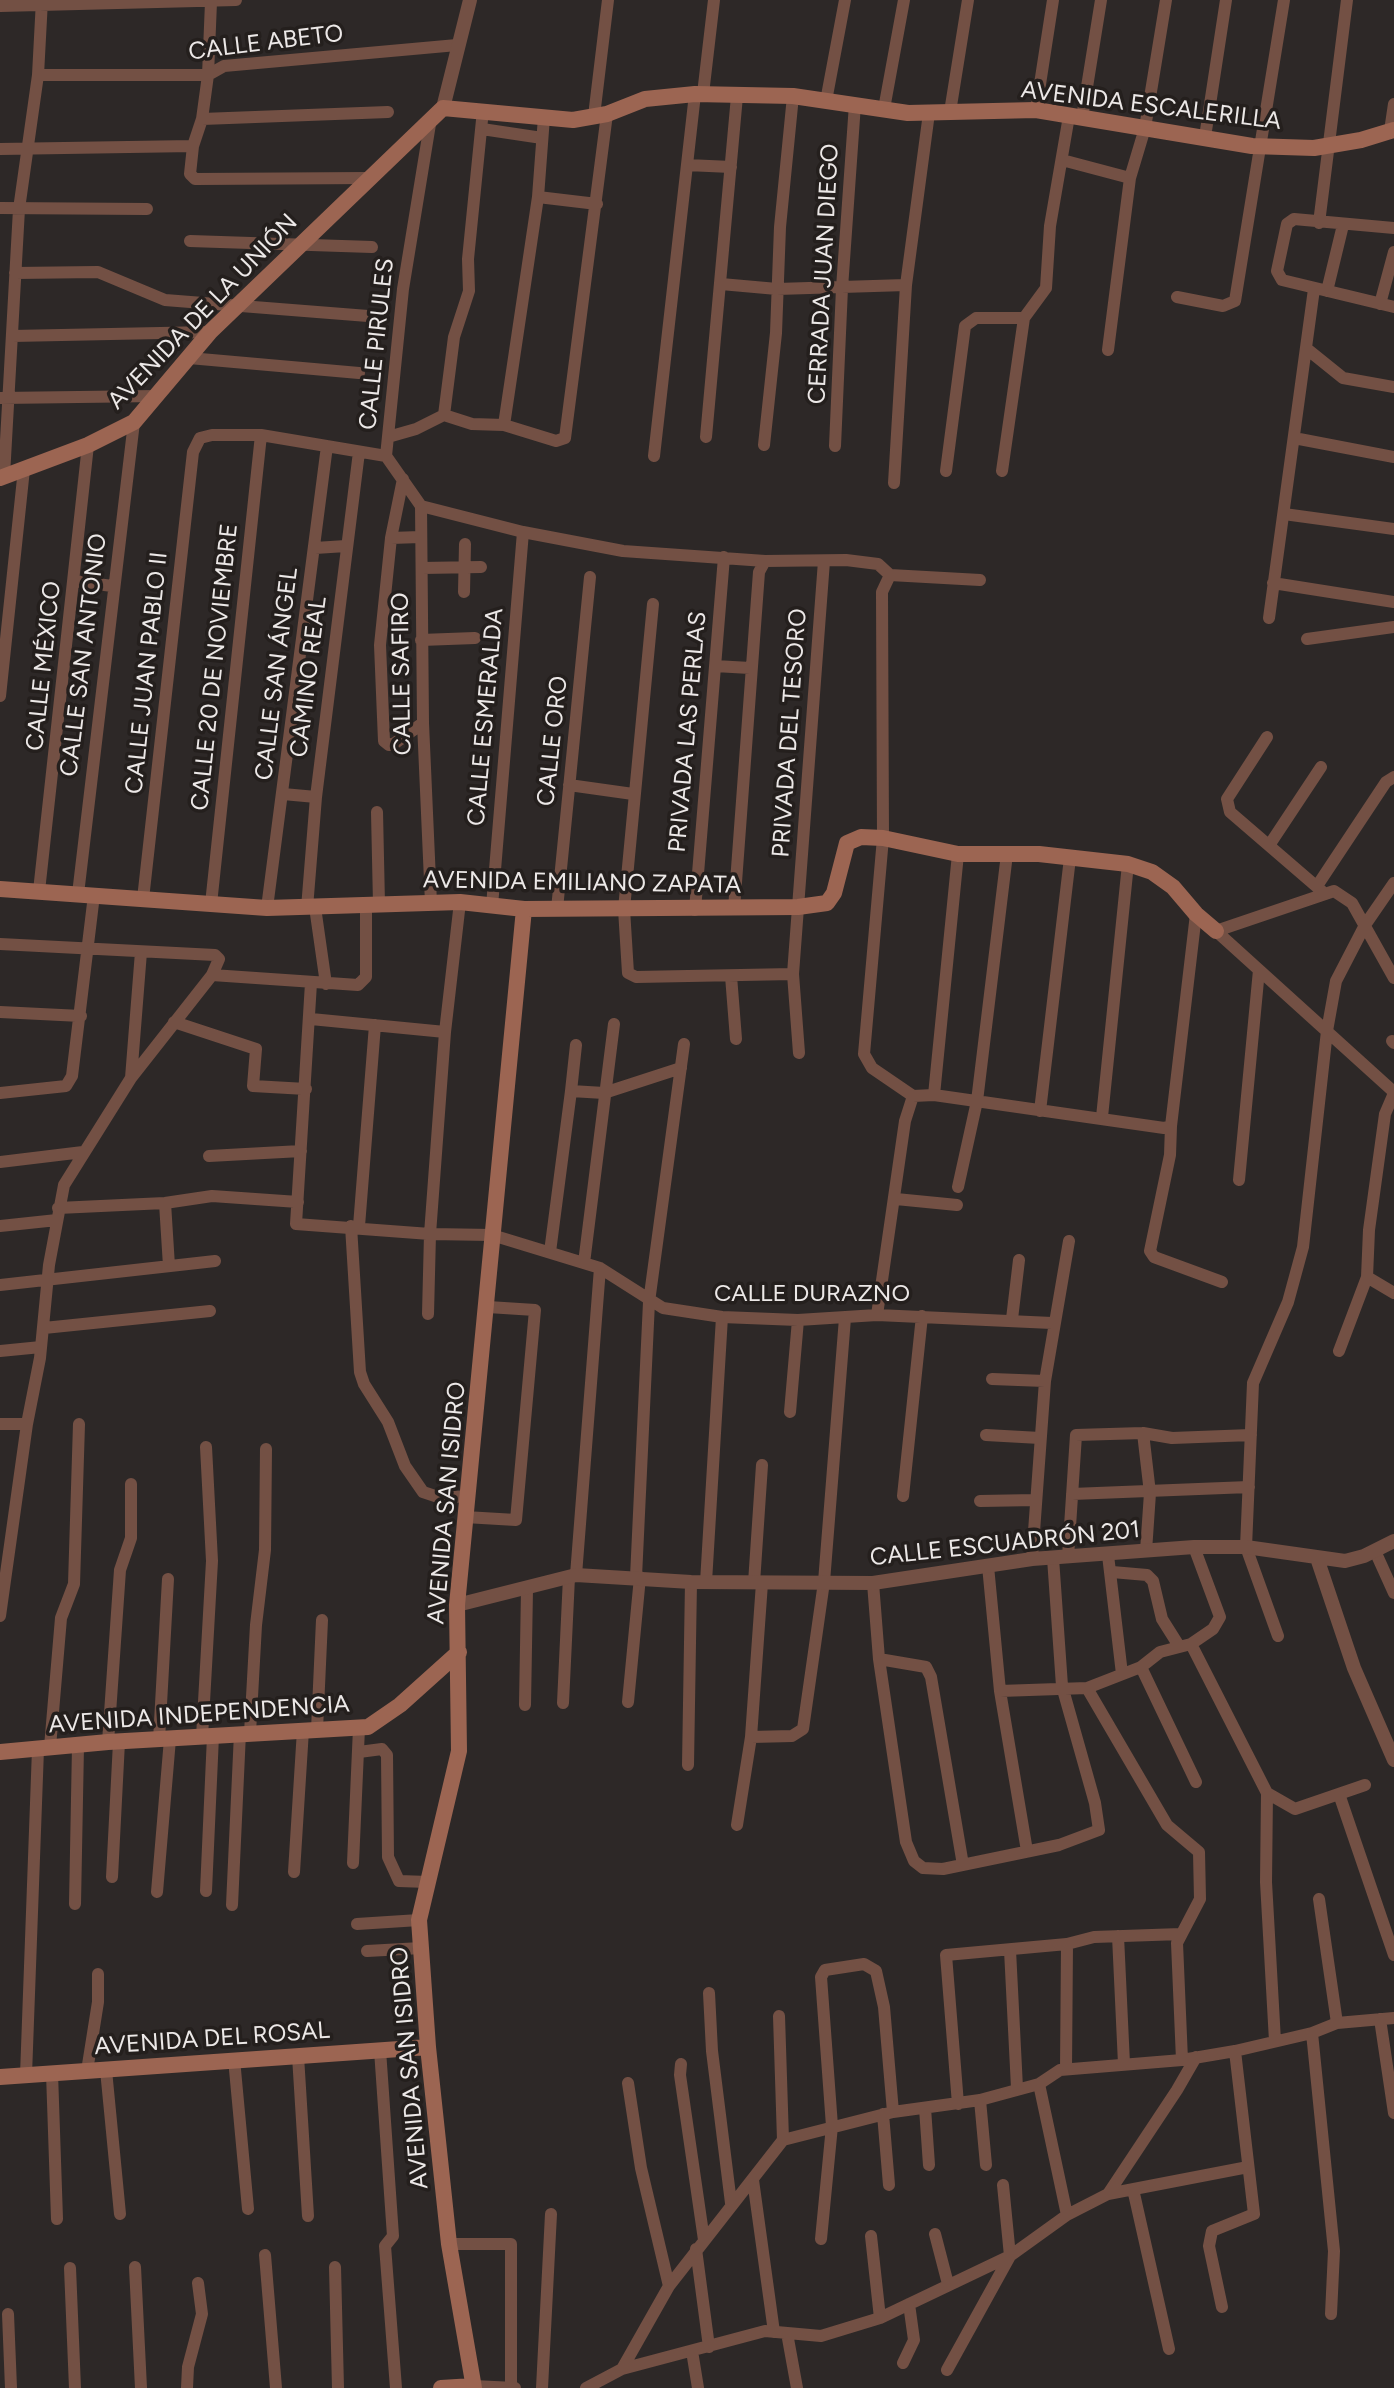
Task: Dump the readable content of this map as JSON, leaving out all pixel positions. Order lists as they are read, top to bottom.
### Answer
{
  "streets": {
    "main road": [
      "AVENIDA ESCALERILLA",
      "AVENIDA DE LA UNIÓN",
      "AVENIDA EMILIANO ZAPATA",
      "AVENIDA SAN ISIDRO",
      "AVENIDA INDEPENDENCIA",
      "AVENIDA DEL ROSAL"
    ],
    "street": [
      "CALLE ABETO",
      "CERRADA JUAN DIEGO",
      "CALLE PIRULES",
      "CALLE SAN ANTONIO",
      "CALLE MÉXICO",
      "CALLE 20 DE NOVIEMBRE",
      "CALLE JUAN PABLO II",
      "CALLE SAN ÁNGEL",
      "CALLE SAFIRO",
      "CAMINO REAL",
      "CALLE ESMERALDA",
      "PRIVADA LAS PERLAS",
      "PRIVADA DEL TESORO",
      "CALLE ORO",
      "CALLE DURAZNO",
      "CALLE ESCUADRÓN 201"
    ]
  },
  "crossings": [
    ["AVENIDA ESCALERILLA", "CERRADA JUAN DIEGO"],
    ["AVENIDA ESCALERILLA", "AVENIDA DE LA UNIÓN"],
    ["AVENIDA ESCALERILLA", "CALLE PIRULES"],
    ["AVENIDA DE LA UNIÓN", "CALLE PIRULES"],
    ["AVENIDA DE LA UNIÓN", "CALLE SAN ANTONIO"],
    ["AVENIDA DE LA UNIÓN", "CALLE MÉXICO"],
    ["CALLE PIRULES", "CALLE 20 DE NOVIEMBRE"],
    ["CALLE PIRULES", "CALLE JUAN PABLO II"],
    ["CALLE PIRULES", "CALLE SAN ÁNGEL"],
    ["CALLE PIRULES", "CAMINO REAL"],
    ["CALLE SAN ANTONIO", "AVENIDA EMILIANO ZAPATA"],
    ["CALLE MÉXICO", "AVENIDA EMILIANO ZAPATA"],
    ["CALLE 20 DE NOVIEMBRE", "AVENIDA EMILIANO ZAPATA"],
    ["CALLE JUAN PABLO II", "AVENIDA EMILIANO ZAPATA"],
    ["CALLE SAN ÁNGEL", "AVENIDA EMILIANO ZAPATA"],
    ["CALLE SAFIRO", "AVENIDA EMILIANO ZAPATA"],
    ["CAMINO REAL", "AVENIDA EMILIANO ZAPATA"],
    ["CALLE ESMERALDA", "AVENIDA EMILIANO ZAPATA"],
    ["PRIVADA LAS PERLAS", "AVENIDA EMILIANO ZAPATA"],
    ["PRIVADA DEL TESORO", "AVENIDA EMILIANO ZAPATA"],
    ["CALLE ORO", "AVENIDA EMILIANO ZAPATA"],
    ["AVENIDA EMILIANO ZAPATA", "AVENIDA SAN ISIDRO"],
    ["CALLE DURAZNO", "AVENIDA SAN ISIDRO"],
    ["AVENIDA SAN ISIDRO", "CALLE ESCUADRÓN 201"],
    ["AVENIDA SAN ISIDRO", "AVENIDA INDEPENDENCIA"],
    ["AVENIDA SAN ISIDRO", "AVENIDA DEL ROSAL"]
  ]
}
